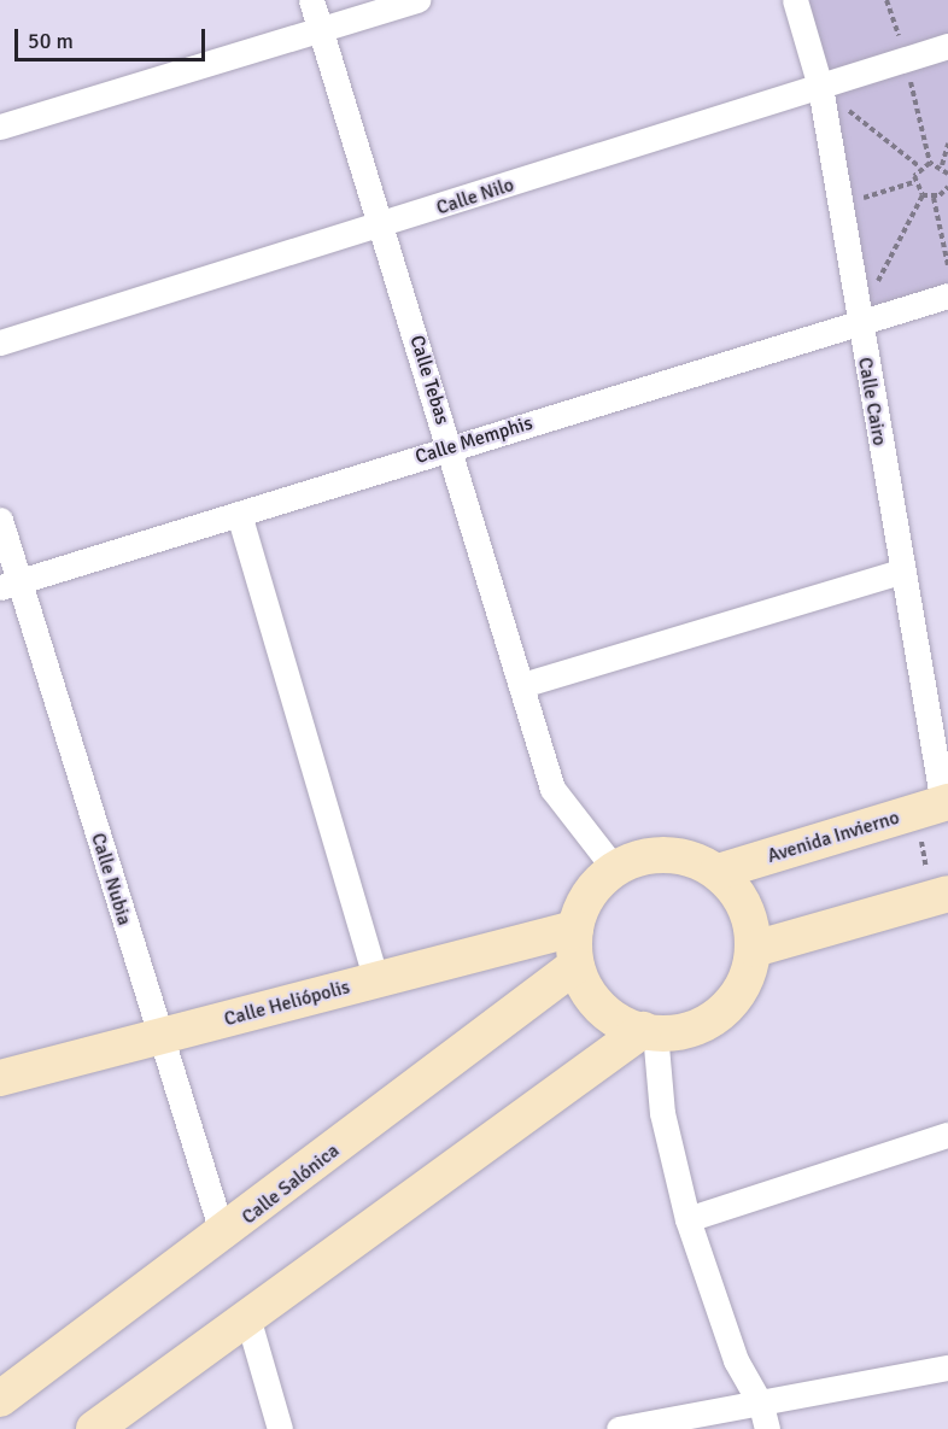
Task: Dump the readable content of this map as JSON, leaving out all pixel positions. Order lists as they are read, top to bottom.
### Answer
{
  "streets": {
    "main road": ["Avenida Invierno", "Calle Heliópolis", "Calle Salónica"],
    "street": [
      "Calle Nilo",
      "Calle Tebas",
      "Calle Cairo",
      "Calle Memphis",
      "Calle Nubia"
    ]
  },
  "crossings": [
    ["Calle Nilo", "Calle Tebas"],
    ["Calle Nilo", "Calle Cairo"],
    ["Calle Tebas", "Calle Memphis"],
    ["Calle Tebas", "Avenida Invierno"],
    ["Calle Tebas", "Calle Heliópolis"],
    ["Calle Tebas", "Calle Salónica"],
    ["Calle Cairo", "Calle Memphis"],
    ["Calle Cairo", "Avenida Invierno"],
    ["Calle Memphis", "Calle Nubia"],
    ["Avenida Invierno", "Calle Heliópolis"],
    ["Avenida Invierno", "Calle Salónica"],
    ["Calle Nubia", "Calle Heliópolis"],
    ["Calle Nubia", "Calle Salónica"],
    ["Calle Heliópolis", "Calle Salónica"]
  ],
  "scale_bar": "50 m"
}
